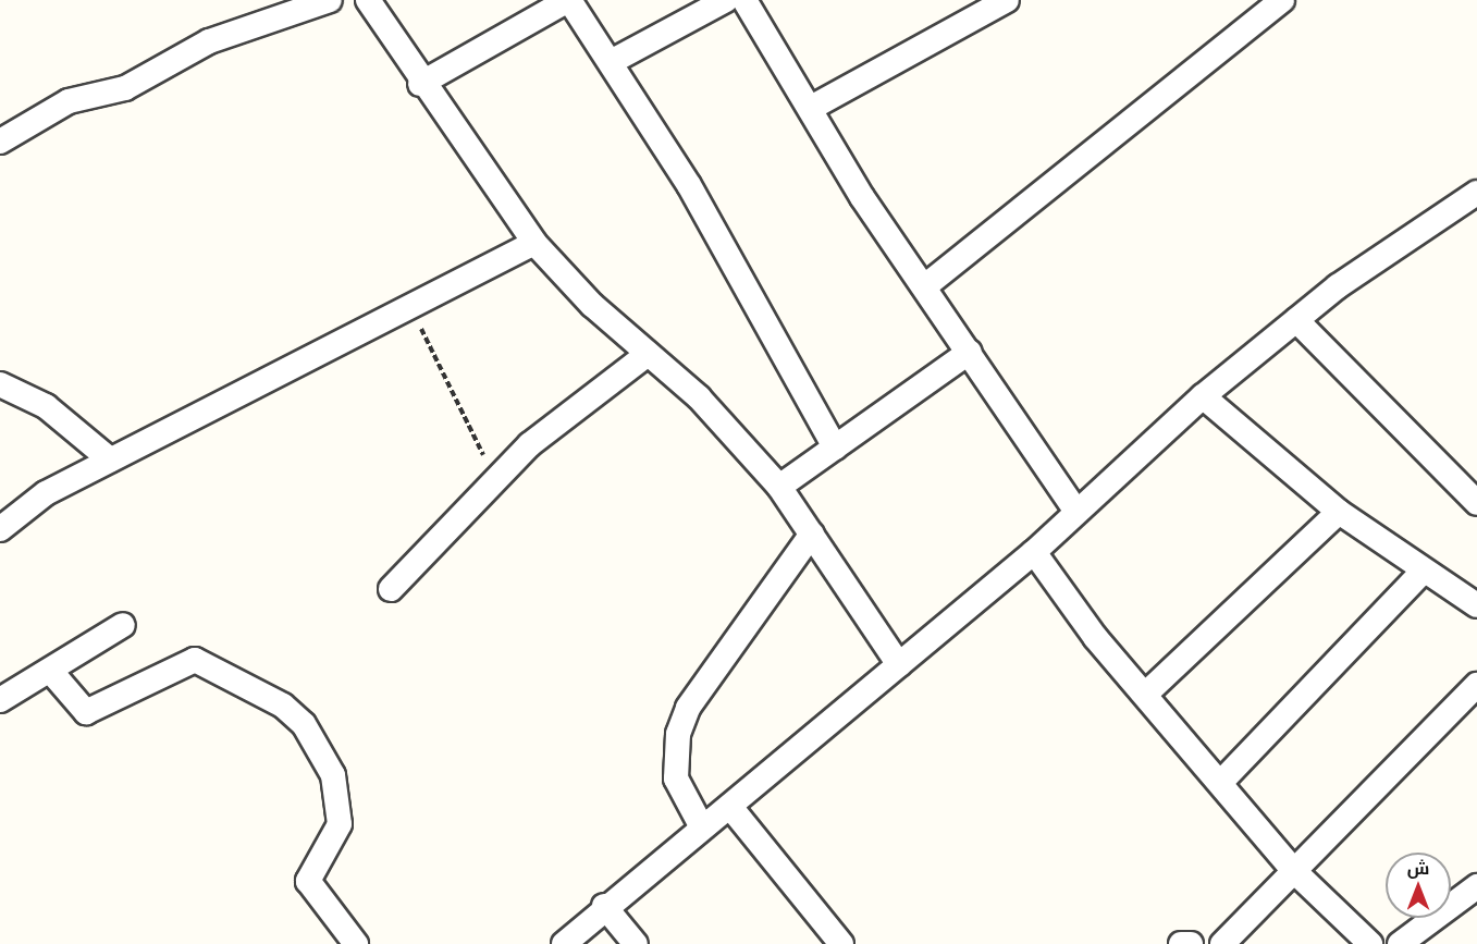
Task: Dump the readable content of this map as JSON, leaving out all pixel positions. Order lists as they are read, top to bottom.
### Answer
{
  "north": "top"
}
